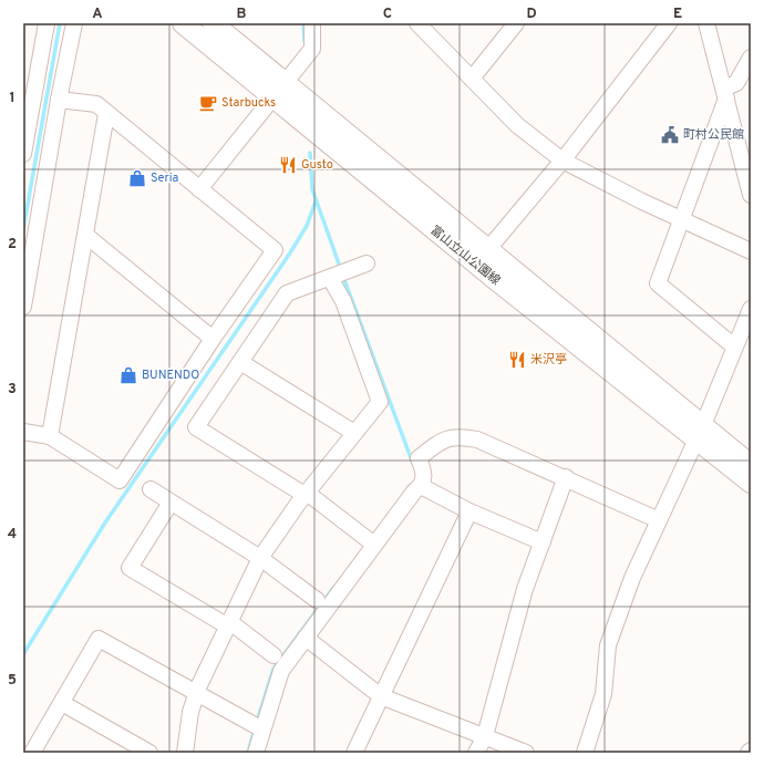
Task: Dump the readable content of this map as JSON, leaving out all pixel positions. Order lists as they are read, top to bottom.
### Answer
{
  "streets": {
    "main road": ["富山立山公園線"]
  },
  "places": {
    "cafe": ["Starbucks"],
    "public building": ["町村公民館"],
    "restaurant": ["Gusto", "米沢亭"],
    "shop": ["Seria", "BUNENDO"]
  },
  "grid": {
    "columns": [
      "A",
      "B",
      "C",
      "D",
      "E"
    ],
    "rows": [
      "1",
      "2",
      "3",
      "4",
      "5"
    ]
  }
}
